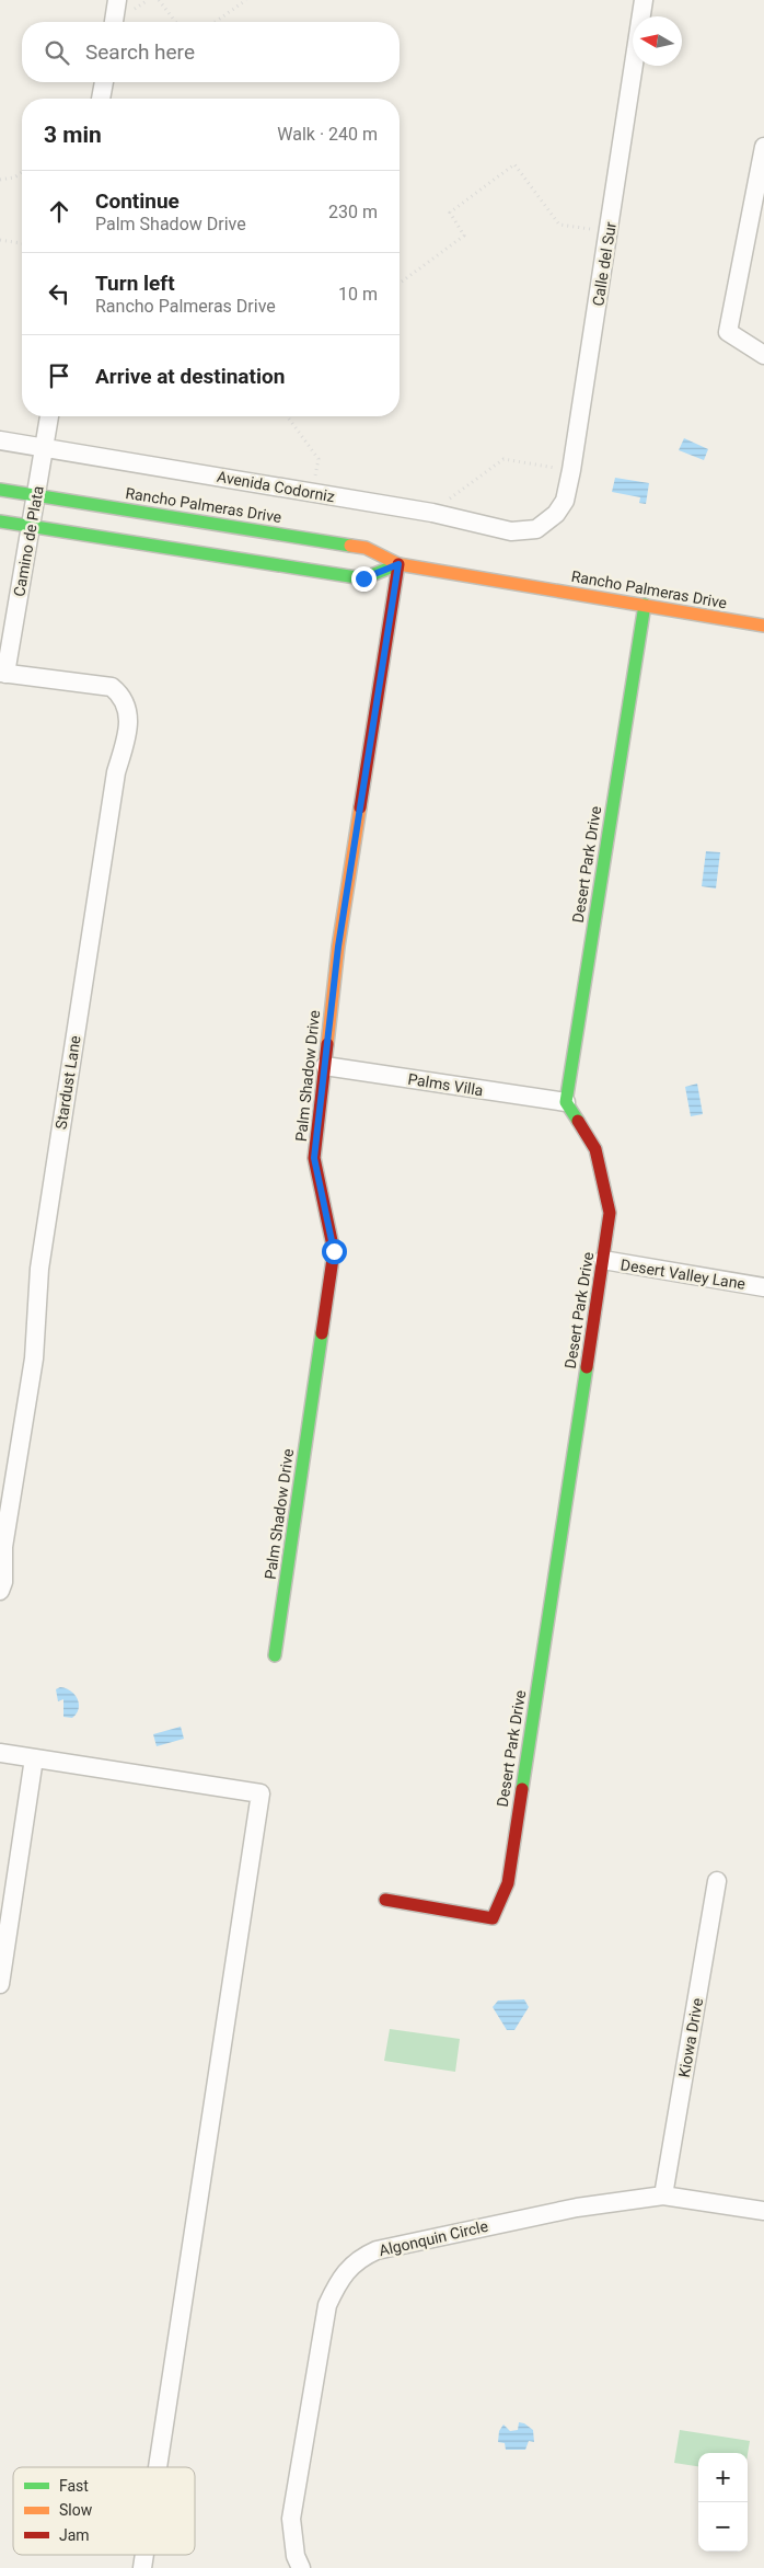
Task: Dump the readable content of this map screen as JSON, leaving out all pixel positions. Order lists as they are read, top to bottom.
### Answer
{
  "streets": {
    "street": [
      "Calle del Sur",
      "Avenida Codorniz",
      "Rancho Palmeras Drive",
      "Camino de Plata",
      "Desert Park Drive",
      "Palm Shadow Drive",
      "Stardust Lane",
      "Palms Villa",
      "Desert Valley Lane",
      "Kiowa Drive",
      "Algonquin Circle"
    ]
  },
  "crossings": [
    ["Calle del Sur", "Avenida Codorniz"],
    ["Avenida Codorniz", "Camino de Plata"],
    ["Rancho Palmeras Drive", "Camino de Plata"],
    ["Rancho Palmeras Drive", "Desert Park Drive"],
    ["Rancho Palmeras Drive", "Palm Shadow Drive"],
    ["Camino de Plata", "Stardust Lane"],
    ["Desert Park Drive", "Palms Villa"],
    ["Desert Park Drive", "Desert Valley Lane"],
    ["Palm Shadow Drive", "Palms Villa"],
    ["Kiowa Drive", "Algonquin Circle"]
  ],
  "legend": ["Fast", "Slow", "Jam"],
  "north": "left",
  "page": {
    "search": "Search here",
    "heading": ["3 min", "Walk · 240 m"],
    "list": [
      ["Continue", "Palm Shadow Drive", "230 m"],
      ["Turn left", "Rancho Palmeras Drive", "10 m"],
      "Arrive at destination"
    ],
    "map_buttons": ["+", "−"]
  }
}
